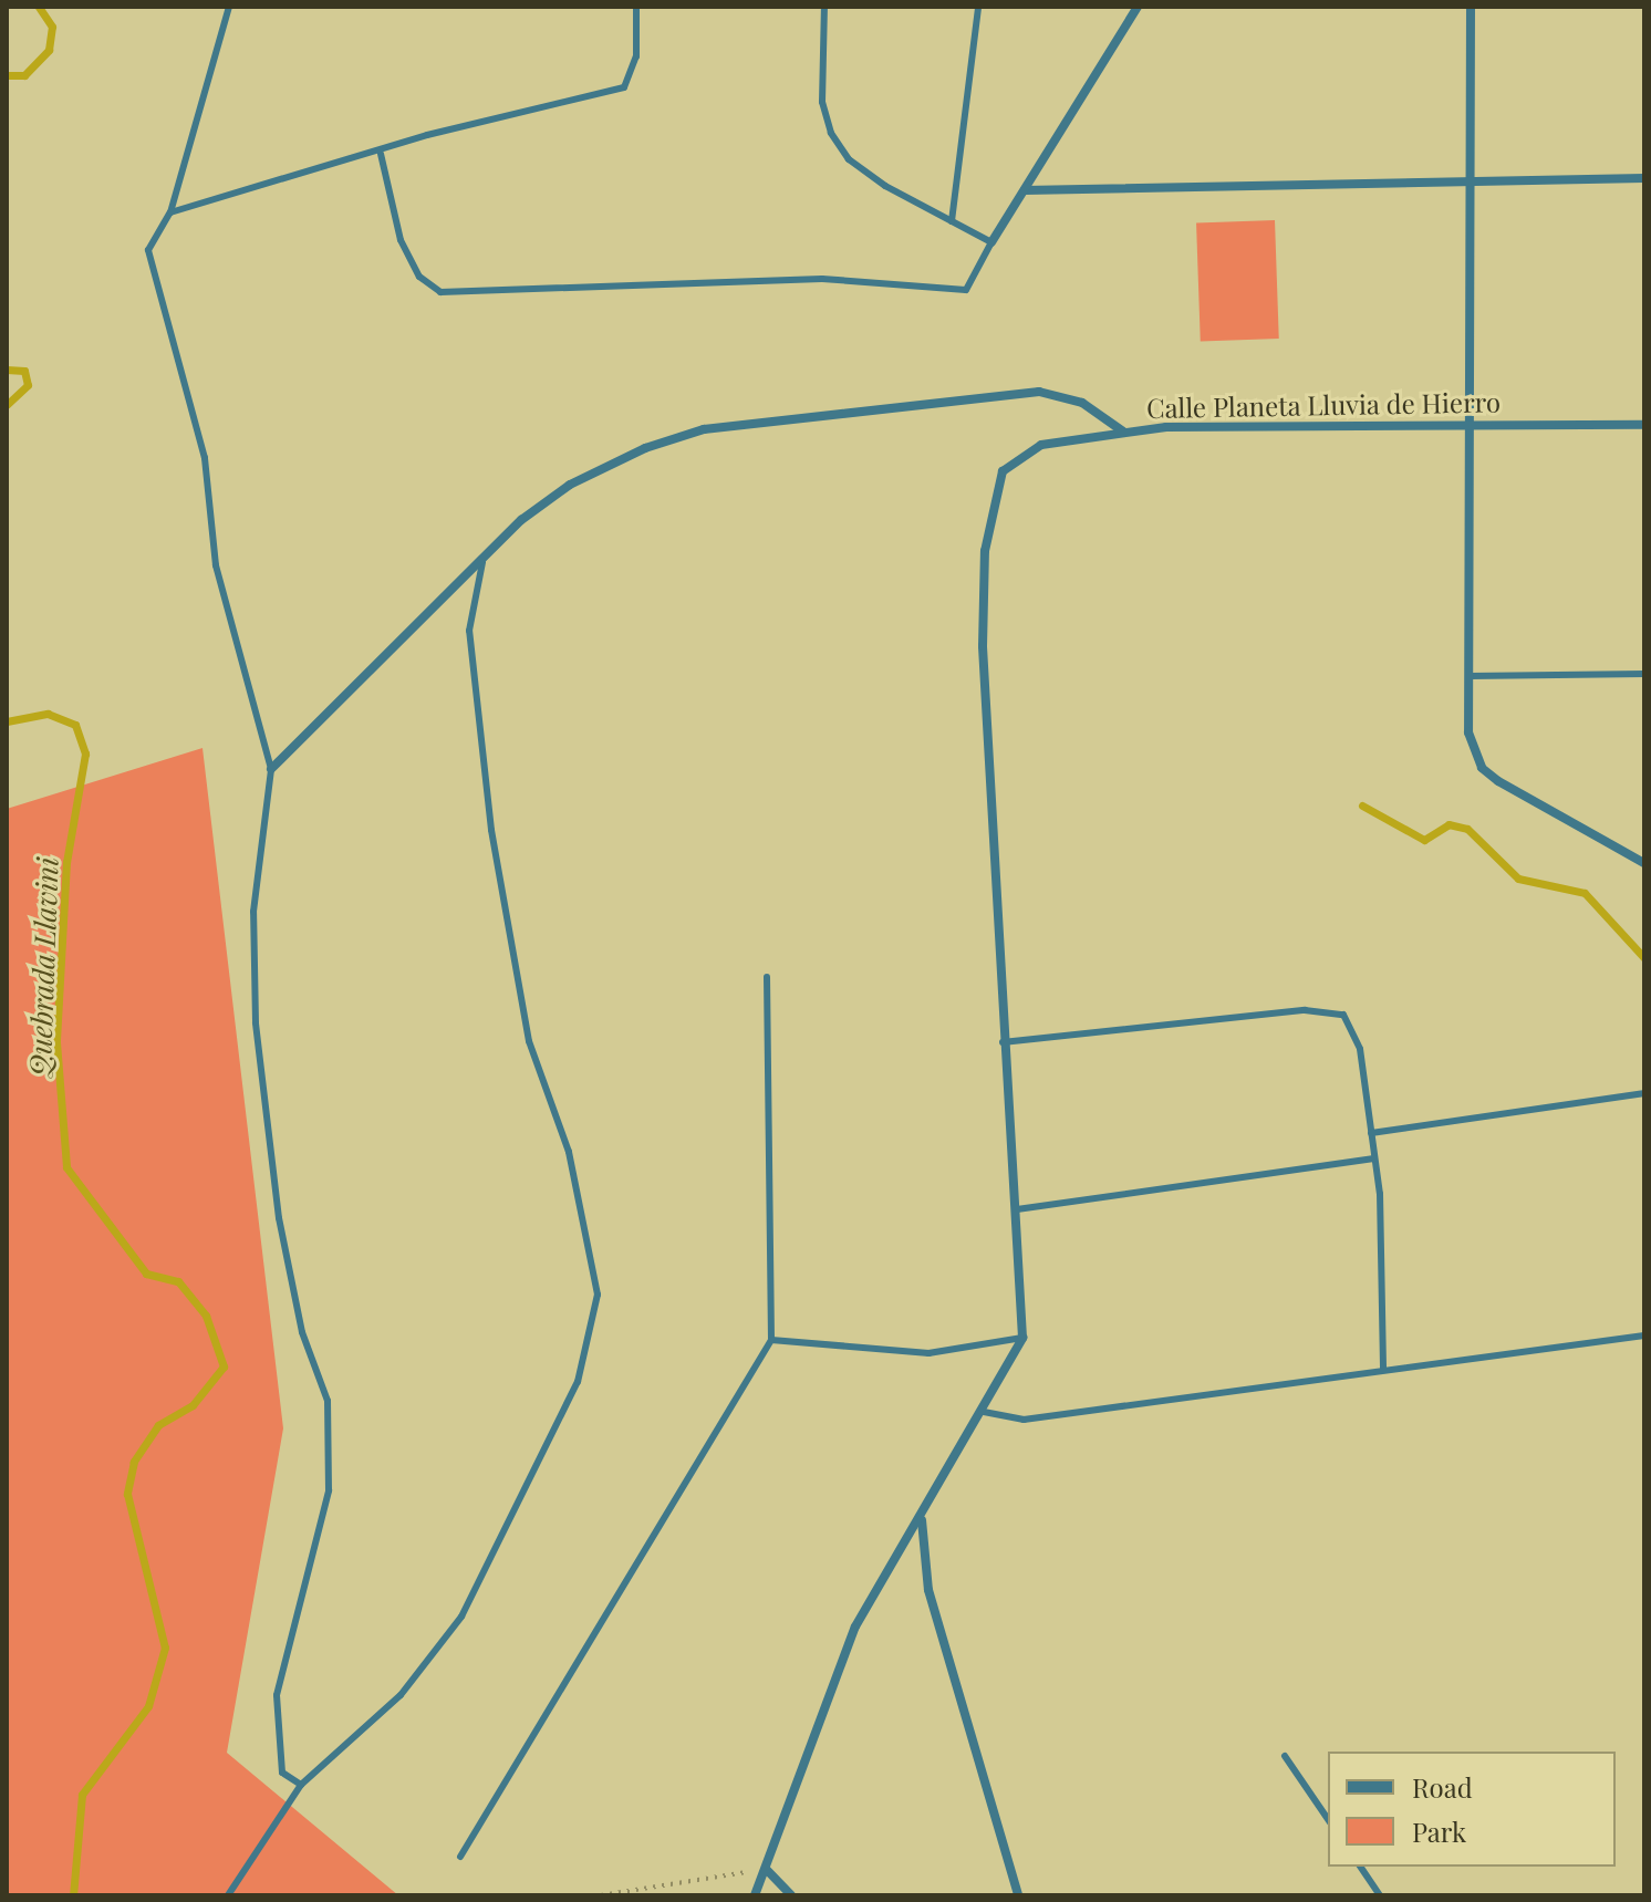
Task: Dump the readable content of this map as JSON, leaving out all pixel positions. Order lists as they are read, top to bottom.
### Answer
{
  "streets": {
    "street": ["Calle Planeta Lluvia de Hierro"]
  },
  "water": ["Quebrada Llavini"],
  "legend": ["Road", "Park"]
}
